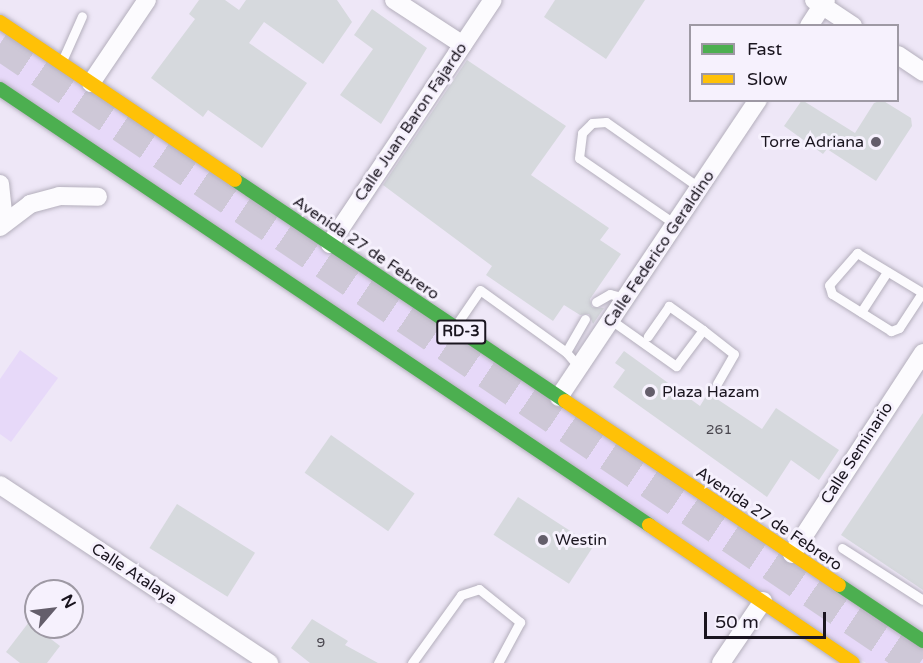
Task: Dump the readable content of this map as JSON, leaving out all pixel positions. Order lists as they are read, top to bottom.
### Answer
{
  "streets": {
    "main road": ["Avenida 27 de Febrero", "RD-3"],
    "street": [
      "Calle Juan Baron Fajardo",
      "Calle Federico Geraldino",
      "Calle Seminario",
      "Calle Atalaya"
    ]
  },
  "crossings": [
    ["Calle Juan Baron Fajardo", "Avenida 27 de Febrero"],
    ["Avenida 27 de Febrero", "Calle Federico Geraldino"],
    ["Avenida 27 de Febrero", "Calle Seminario"]
  ],
  "places": ["Torre Adriana", "Plaza Hazam", "Westin"],
  "house_numbers": ["261", "9"],
  "legend": ["Fast", "Slow"],
  "scale_bar": "50 m",
  "north": "top right"
}
